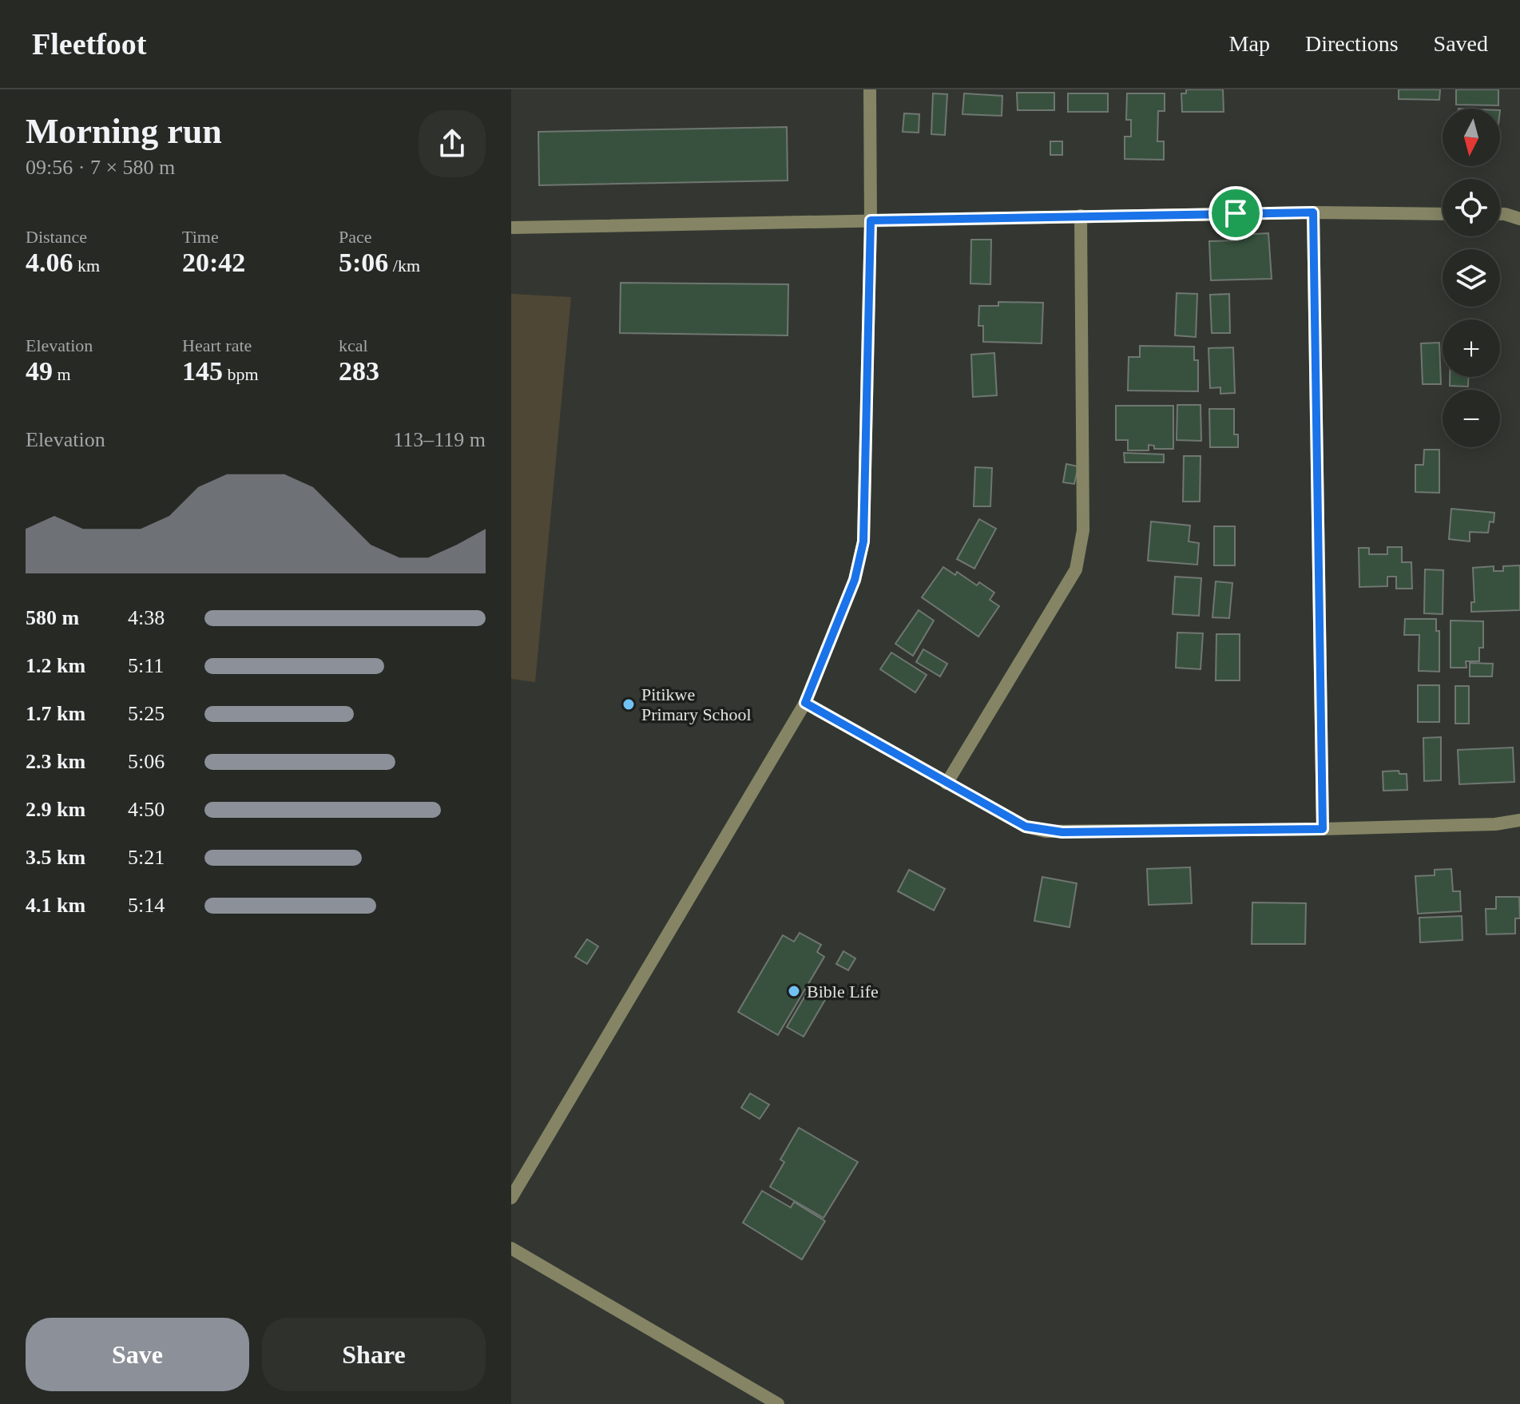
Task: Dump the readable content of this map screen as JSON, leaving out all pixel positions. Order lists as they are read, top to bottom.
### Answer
{
  "places": ["Pitikwe Primary School", "Bible Life"],
  "north": "bottom",
  "page": {
    "header": "Fleetfoot",
    "nav": ["Map", "Directions", "Saved"],
    "heading": ["Morning run", "09:56 · 7 × 580 m"],
    "map_buttons": ["+", "−"],
    "stats": [
      ["Distance", "4.06 km"],
      ["Time", "20:42"],
      ["Pace", "5:06 /km"],
      ["Elevation", "49 m"],
      ["Heart rate", "145 bpm"],
      ["kcal", "283"]
    ],
    "chart": ["Elevation", "113–119 m"],
    "list": [
      {
        "name": "580 m",
        "note": "4:38"
      },
      {
        "name": "1.2 km",
        "note": "5:11"
      },
      {
        "name": "1.7 km",
        "note": "5:25"
      },
      {
        "name": "2.3 km",
        "note": "5:06"
      },
      {
        "name": "2.9 km",
        "note": "4:50"
      },
      {
        "name": "3.5 km",
        "note": "5:21"
      },
      {
        "name": "4.1 km",
        "note": "5:14"
      }
    ],
    "buttons": ["Save", "Share"]
  }
}
